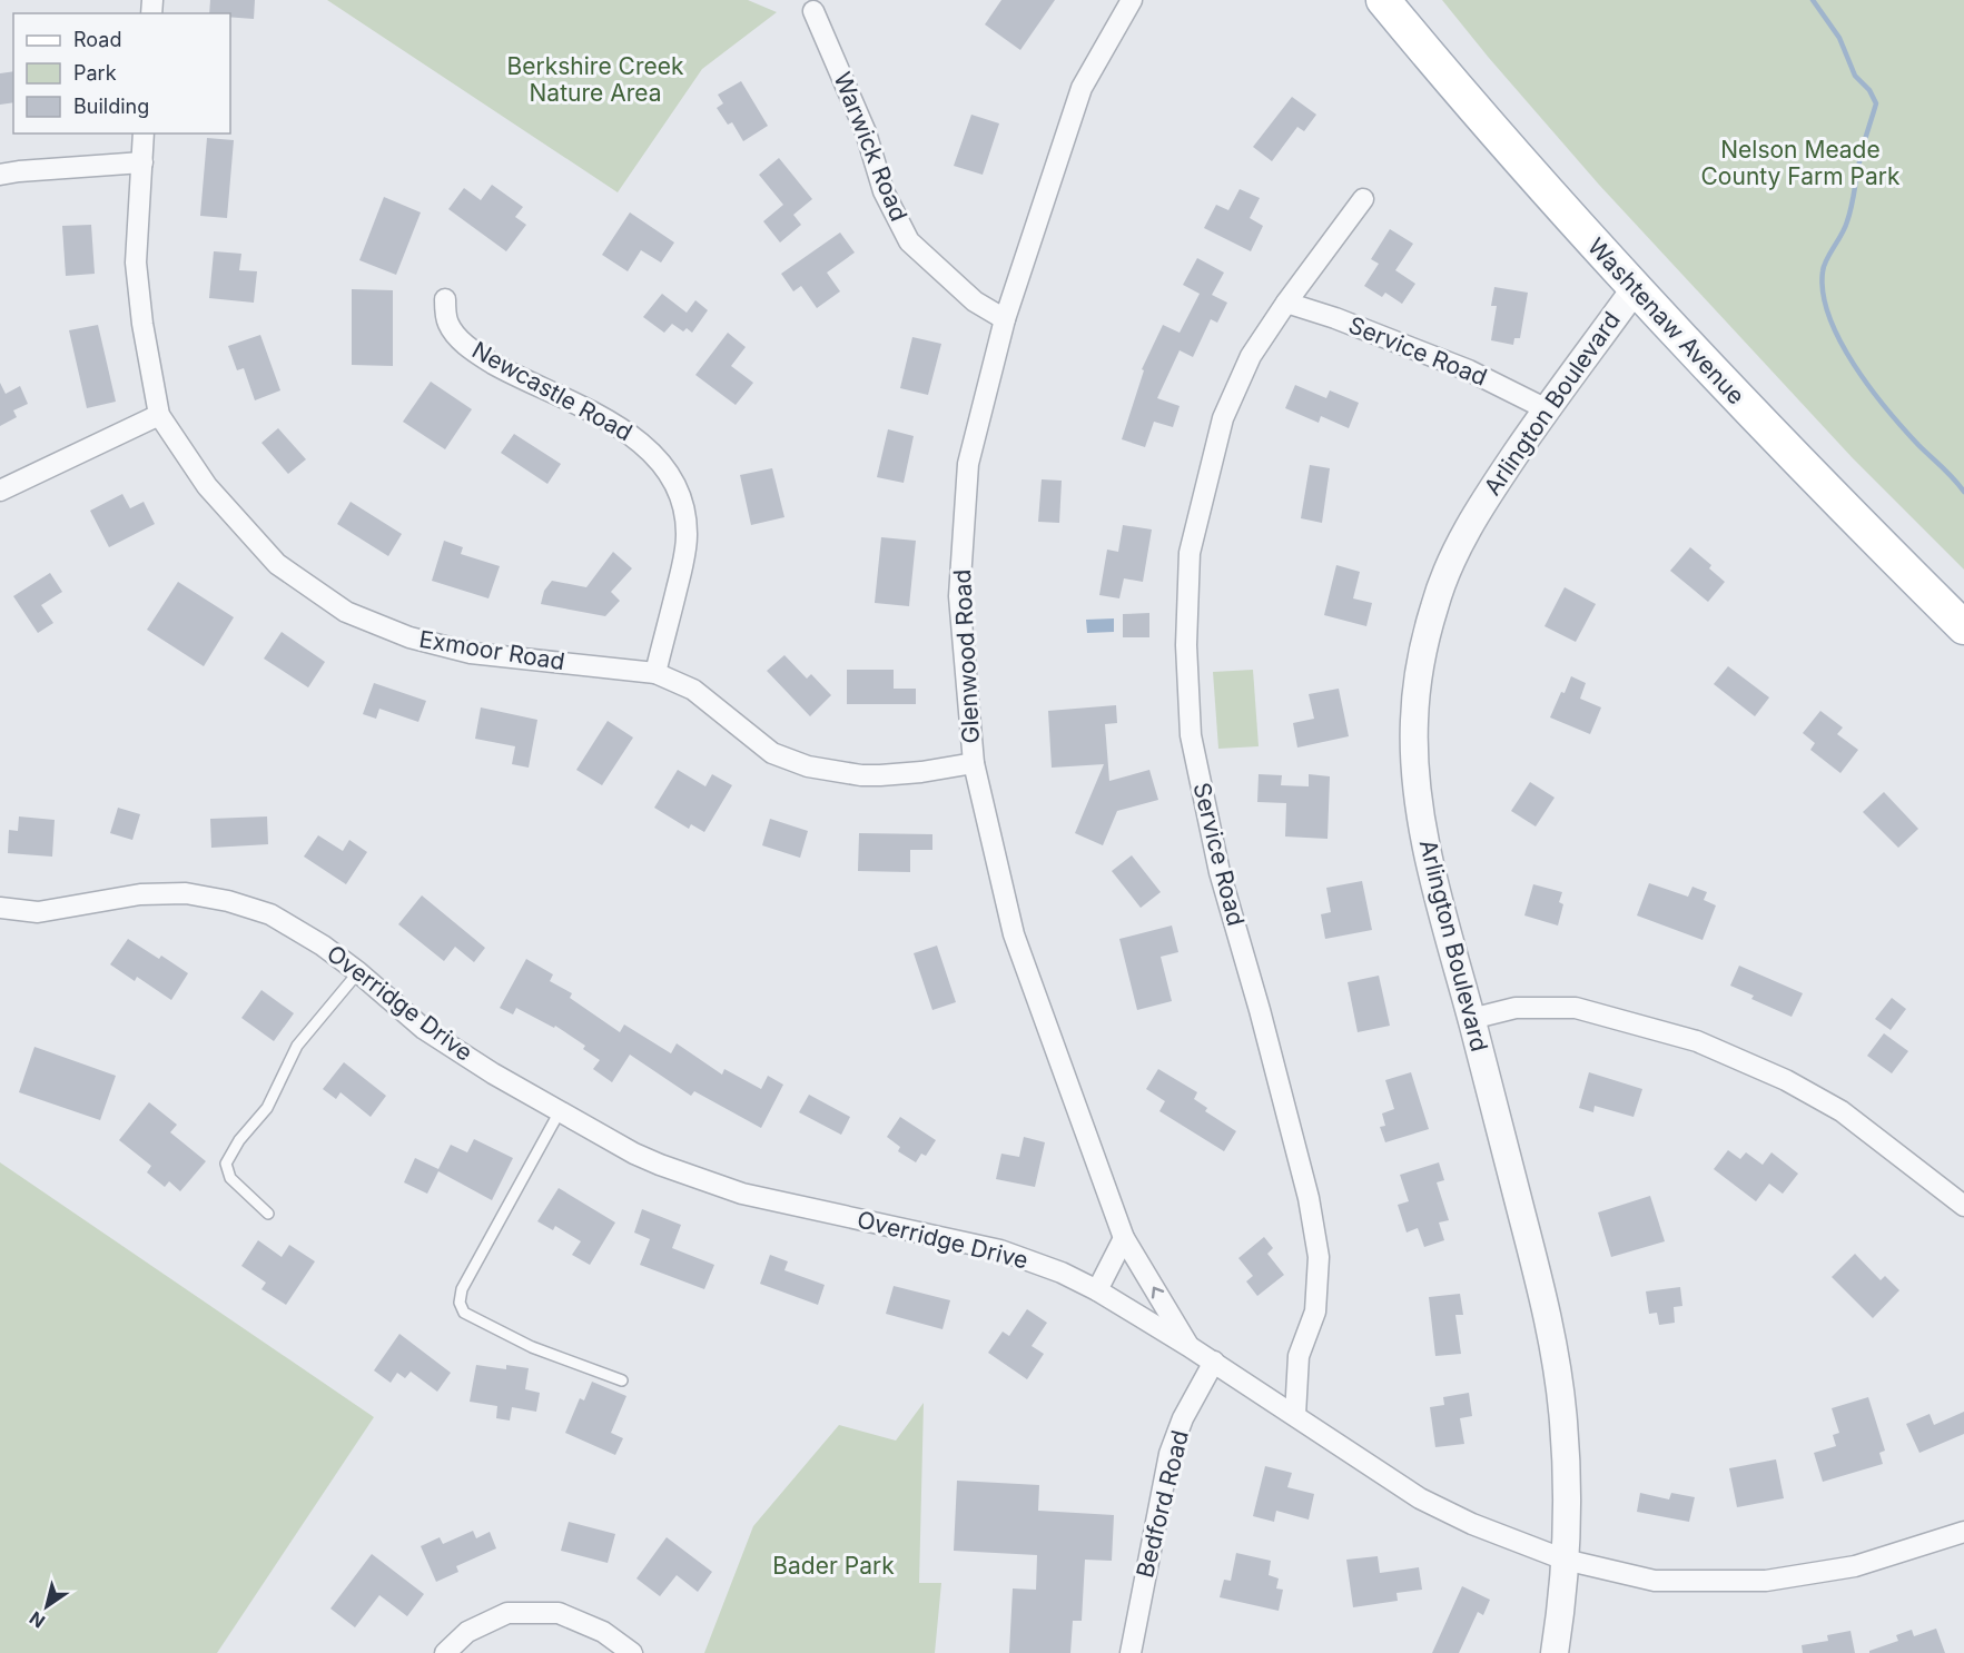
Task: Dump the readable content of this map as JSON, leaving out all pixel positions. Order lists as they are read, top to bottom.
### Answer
{
  "streets": {
    "main road": ["Washtenaw Avenue"],
    "street": [
      "Warwick Road",
      "Service Road",
      "Newcastle Road",
      "Arlington Boulevard",
      "Exmoor Road",
      "Glenwood Road",
      "Overridge Drive",
      "Bedford Road"
    ]
  },
  "crossings": [
    ["Warwick Road", "Glenwood Road"],
    ["Washtenaw Avenue", "Arlington Boulevard"],
    ["Service Road", "Arlington Boulevard"],
    ["Service Road", "Overridge Drive"],
    ["Newcastle Road", "Exmoor Road"],
    ["Arlington Boulevard", "Overridge Drive"],
    ["Exmoor Road", "Glenwood Road"],
    ["Glenwood Road", "Overridge Drive"],
    ["Overridge Drive", "Bedford Road"]
  ],
  "parks": ["Berkshire Creek Nature Area", "Nelson Meade County Farm Park", "Bader Park"],
  "legend": ["Road", "Park", "Building"],
  "north": "bottom left"
}
